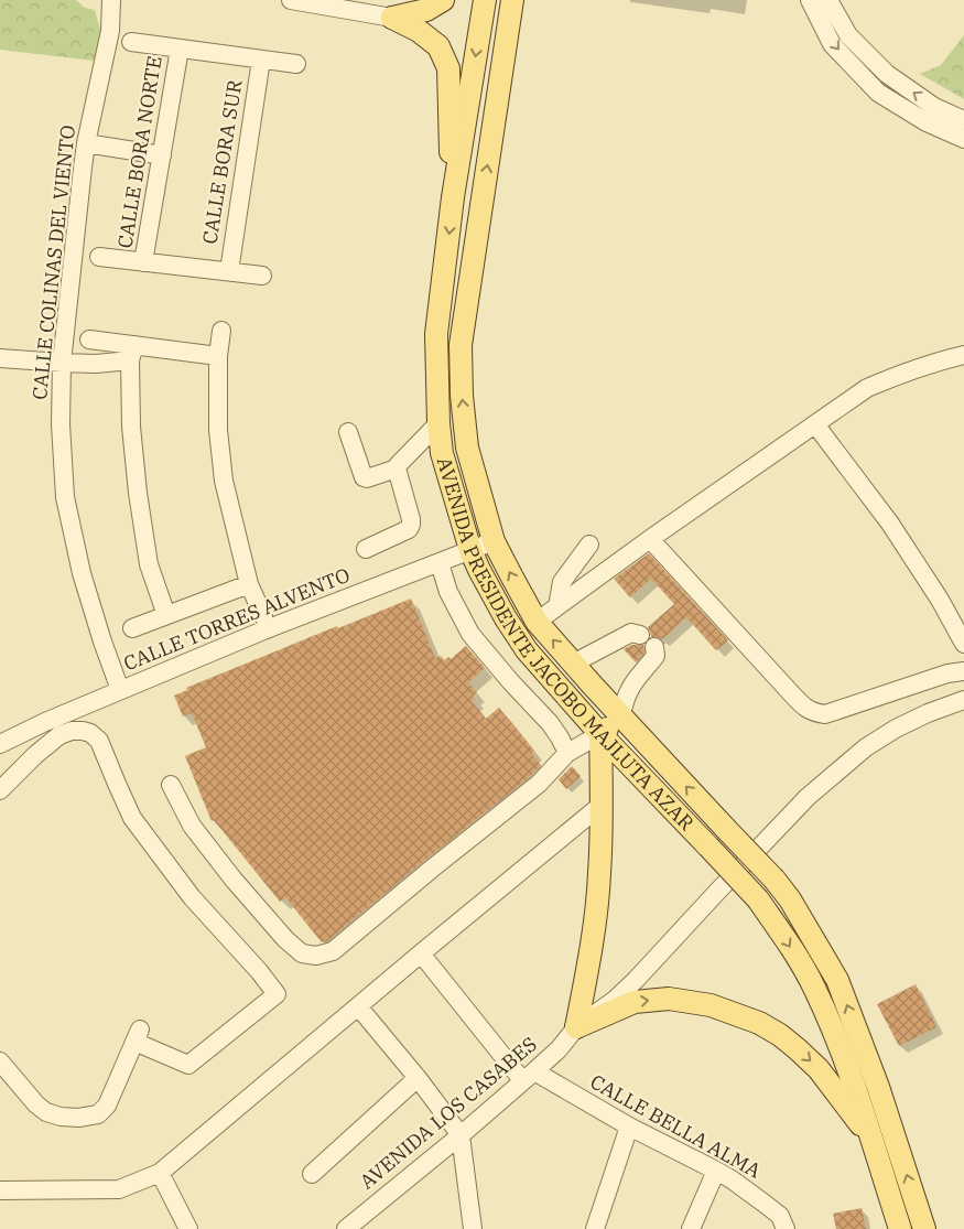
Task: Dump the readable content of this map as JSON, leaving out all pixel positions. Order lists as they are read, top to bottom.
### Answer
{
  "streets": {
    "main road": ["AVENIDA PRESIDENTE JACOBO MAJLUTA AZAR"],
    "street": [
      "CALLE BORA NORTE",
      "CALLE BORA SUR",
      "CALLE COLINAS DEL VIENTO",
      "CALLE TORRES ALVENTO",
      "AVENIDA LOS CASABES",
      "CALLE BELLA ALMA"
    ]
  },
  "crossings": [
    ["CALLE COLINAS DEL VIENTO", "CALLE TORRES ALVENTO"],
    ["CALLE TORRES ALVENTO", "AVENIDA PRESIDENTE JACOBO MAJLUTA AZAR"],
    ["AVENIDA LOS CASABES", "CALLE BELLA ALMA"]
  ]
}
